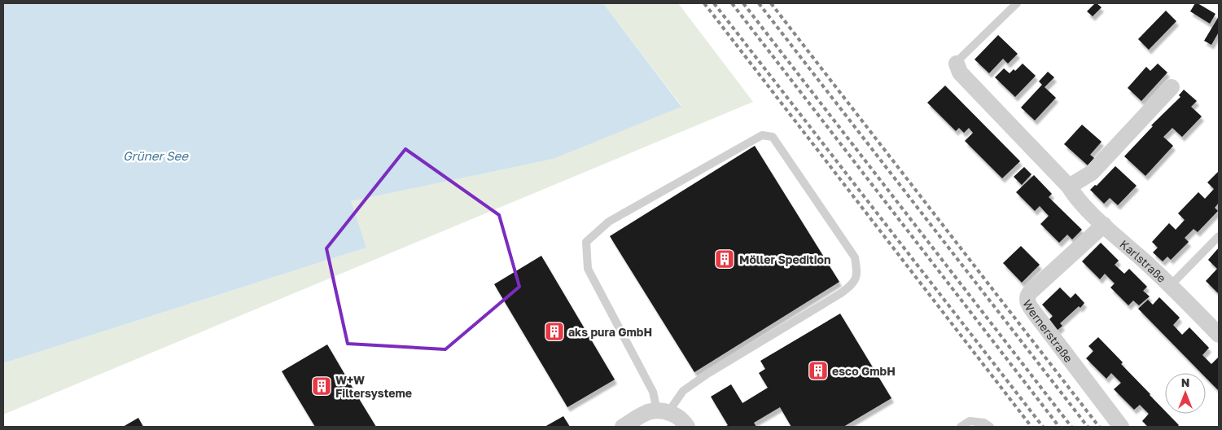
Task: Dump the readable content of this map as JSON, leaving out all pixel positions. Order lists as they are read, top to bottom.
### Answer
{
  "streets": {
    "street": ["Karlstraße", "Wernerstraße"]
  },
  "crossings": [
    ["Karlstraße", "Wernerstraße"]
  ],
  "water": ["Grüner See"],
  "places": {
    "building": [
      "Möller Spedition",
      "aks pura GmbH",
      "esco GmbH",
      "W+W Filtersysteme"
    ]
  },
  "north": "top"
}
